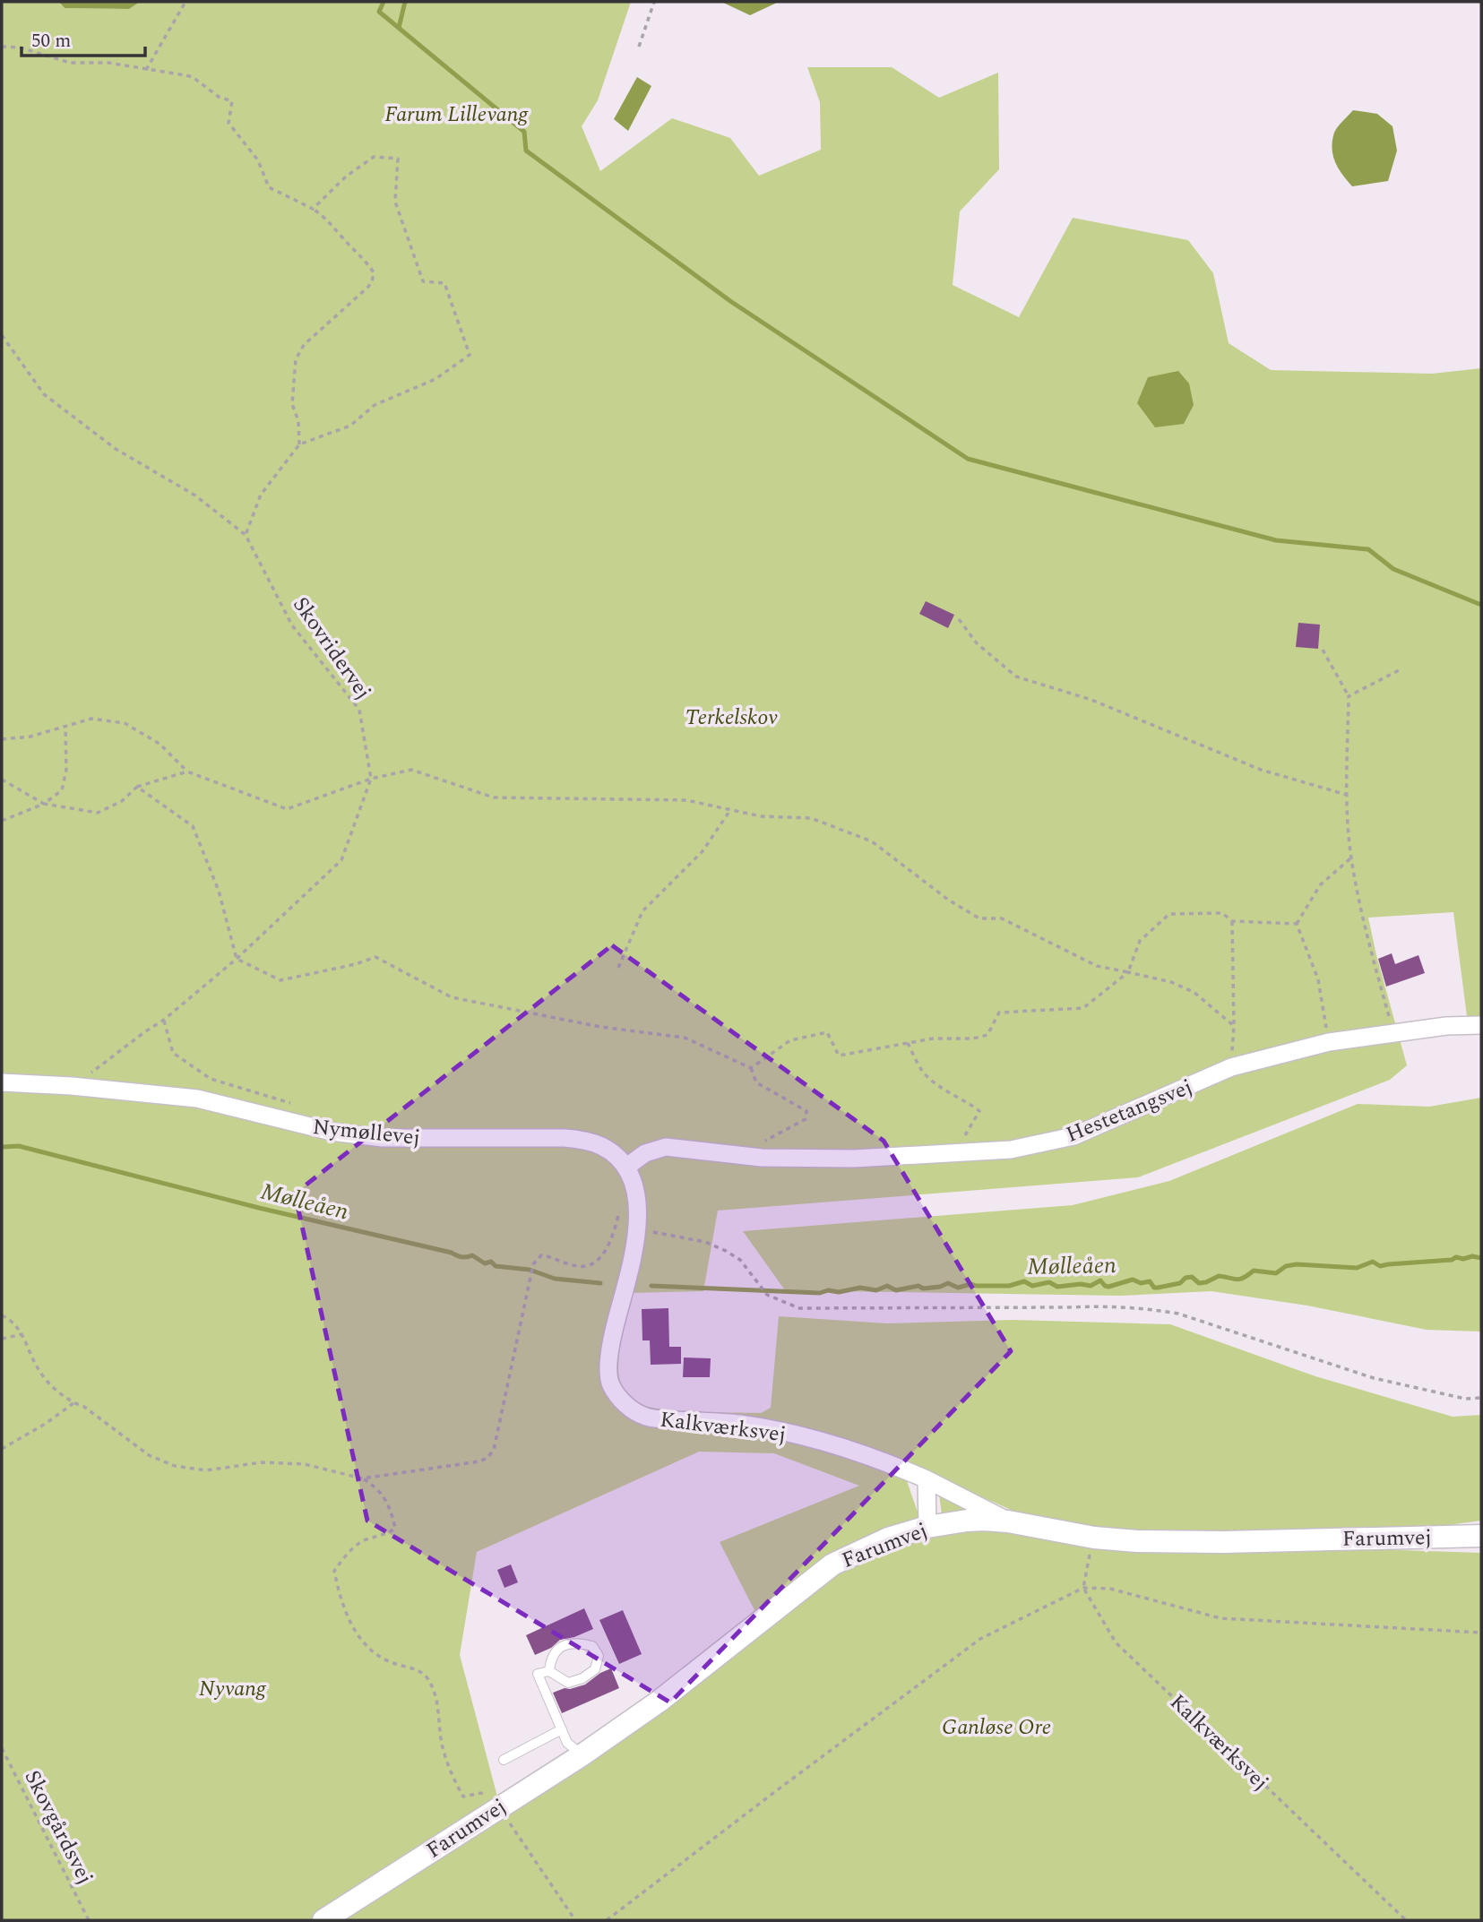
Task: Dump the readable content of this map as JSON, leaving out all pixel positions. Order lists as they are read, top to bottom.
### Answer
{
  "streets": {
    "street": [
      "Hestetangsvej",
      "Nymøllevej",
      "Kalkværksvej",
      "Farumvej"
    ],
    "path": ["Skovridervej", "Skovgårdsvej"]
  },
  "crossings": [
    ["Skovridervej", "Nymøllevej"],
    ["Hestetangsvej", "Nymøllevej"],
    ["Nymøllevej", "Kalkværksvej"],
    ["Kalkværksvej", "Farumvej"]
  ],
  "water": ["Mølleåen"],
  "parks": [
    "Farum Lillevang",
    "Terkelskov",
    "Nyvang",
    "Ganløse Ore"
  ],
  "scale_bar": "50 m"
}
